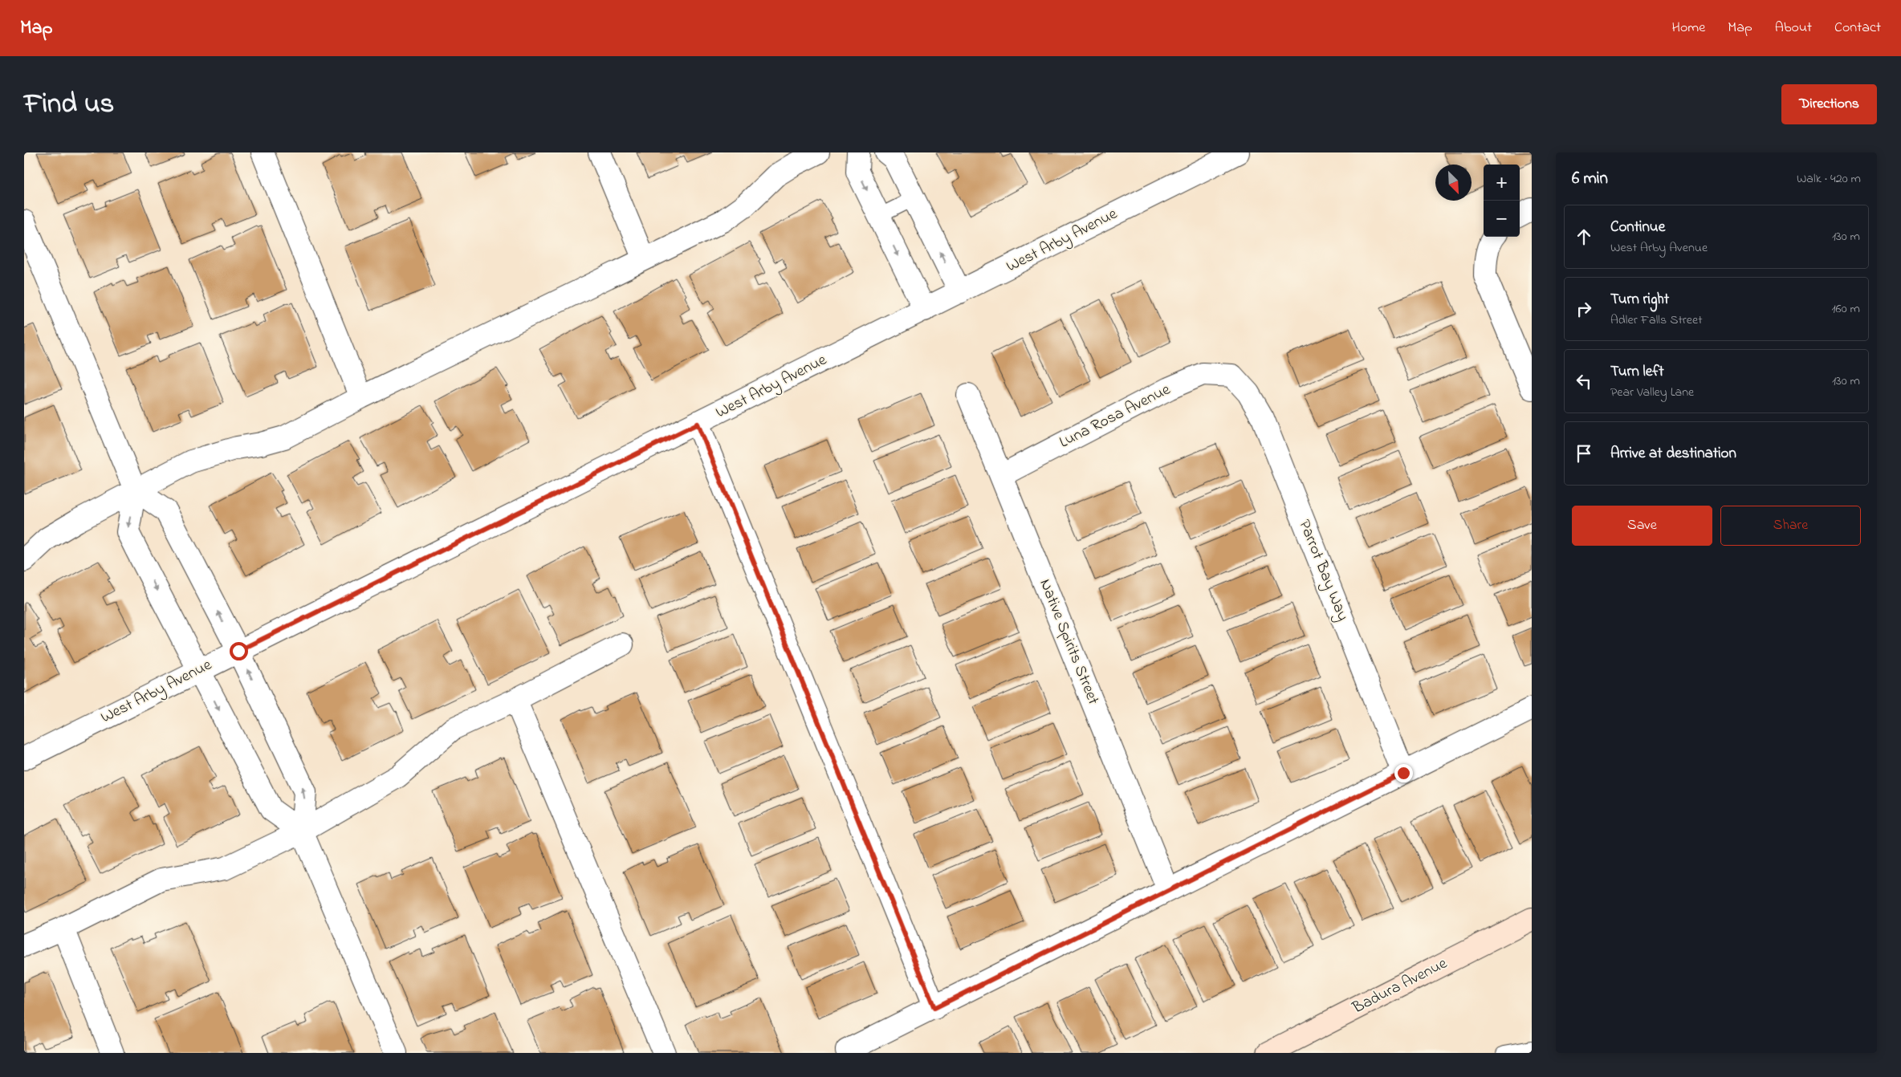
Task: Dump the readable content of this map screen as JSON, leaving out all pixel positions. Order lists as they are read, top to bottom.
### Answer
{
  "streets": {
    "main road": ["Badura Avenue"],
    "street": [
      "West Arby Avenue",
      "Luna Rosa Avenue",
      "Parrot Bay Way",
      "Native Spirits Street"
    ]
  },
  "crossings": [
    ["Luna Rosa Avenue", "Parrot Bay Way"],
    ["Luna Rosa Avenue", "Native Spirits Street"]
  ],
  "north": "bottom right",
  "page": {
    "header": "Map",
    "nav": [
      "Home",
      "Map",
      "About",
      "Contact"
    ],
    "title": "Find us",
    "buttons": [
      "Directions",
      ["Save", "Share"]
    ],
    "heading": ["6 min", "Walk · 420 m"],
    "map_buttons": ["+", "−"],
    "list": [
      ["Continue", "West Arby Avenue", "130 m"],
      ["Turn right", "Adler Falls Street", "160 m"],
      ["Turn left", "Pear Valley Lane", "130 m"],
      "Arrive at destination"
    ]
  }
}
